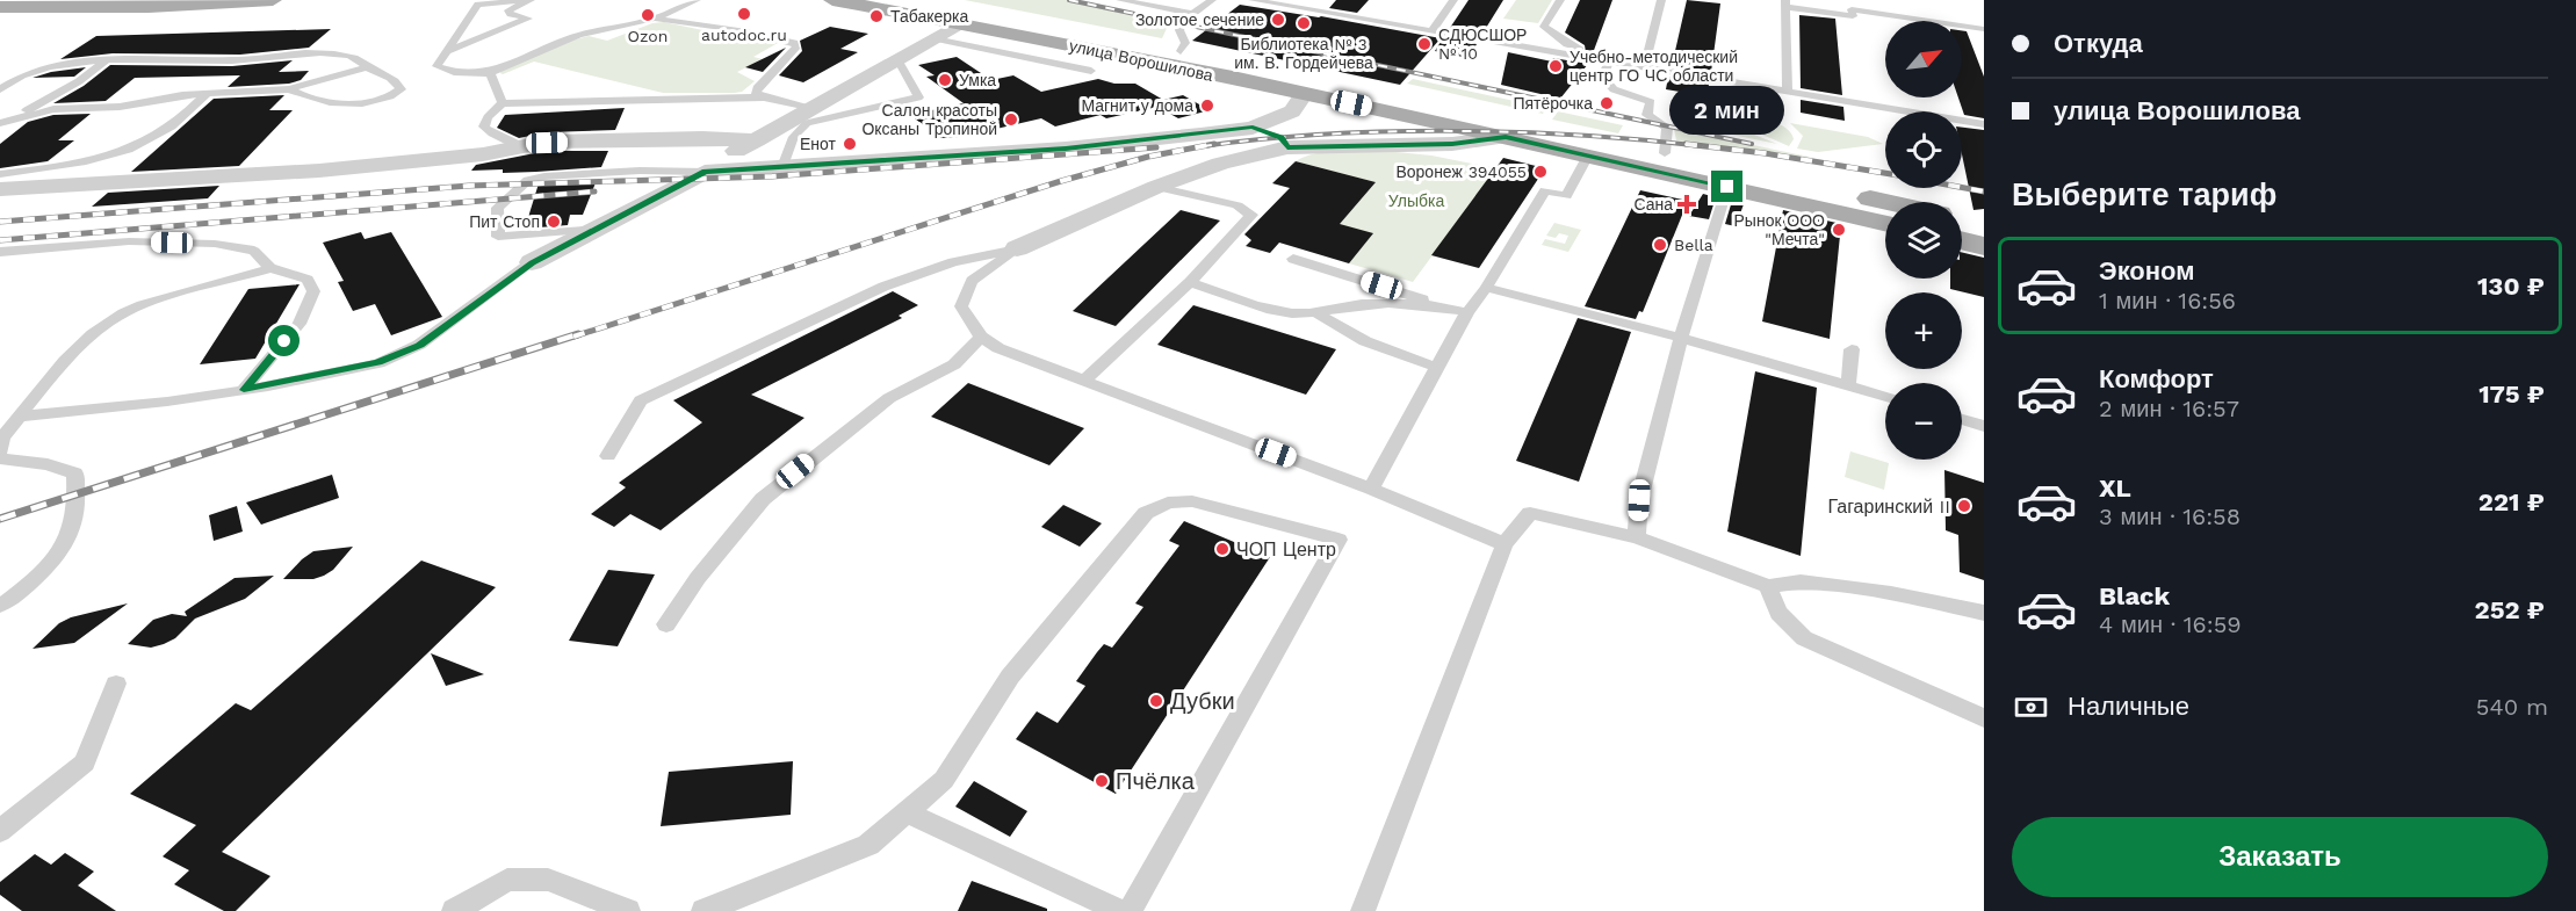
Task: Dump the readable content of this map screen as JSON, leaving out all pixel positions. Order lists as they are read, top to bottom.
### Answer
{
  "streets": {
    "main road": ["улица Ворошилова"]
  },
  "parks": ["Улыбка"],
  "places": {
    "other": [
      "autodoc.ru",
      "Ozon",
      "Табакерка",
      "Золотое сечение",
      "Библиотека № 3 им. В. Гордейчева",
      "СДЮСШОР № 10",
      "Учебно-методический центр ГО ЧС области",
      "Умка",
      "Пятёрочка",
      "Магнит у дома",
      "Салон красоты Оксаны Тропиной",
      "Енот",
      "Воронеж 394055",
      "Пит Стоп",
      "Рынок ООО \"Мечта\"",
      "Bella",
      "Гагаринский II",
      "ЧОП Центр",
      "Дубки",
      "Пчёлка"
    ],
    "health": ["Сана"]
  },
  "north": "top right",
  "page": {
    "banner": ["Откуда", "улица Ворошилова"],
    "map_buttons": ["+", "−"],
    "bubble": "2 мин",
    "heading": "Выберите тариф",
    "list": [
      {
        "name": "Эконом",
        "note": "1 мин · 16:56",
        "value": "130 ₽"
      },
      {
        "name": "Комфорт",
        "note": "2 мин · 16:57",
        "value": "175 ₽"
      },
      {
        "name": "XL",
        "note": "3 мин · 16:58",
        "value": "221 ₽"
      },
      {
        "name": "Black",
        "note": "4 мин · 16:59",
        "value": "252 ₽"
      }
    ],
    "pay": ["Наличные", "540 m"],
    "buttons": "Заказать"
  }
}
